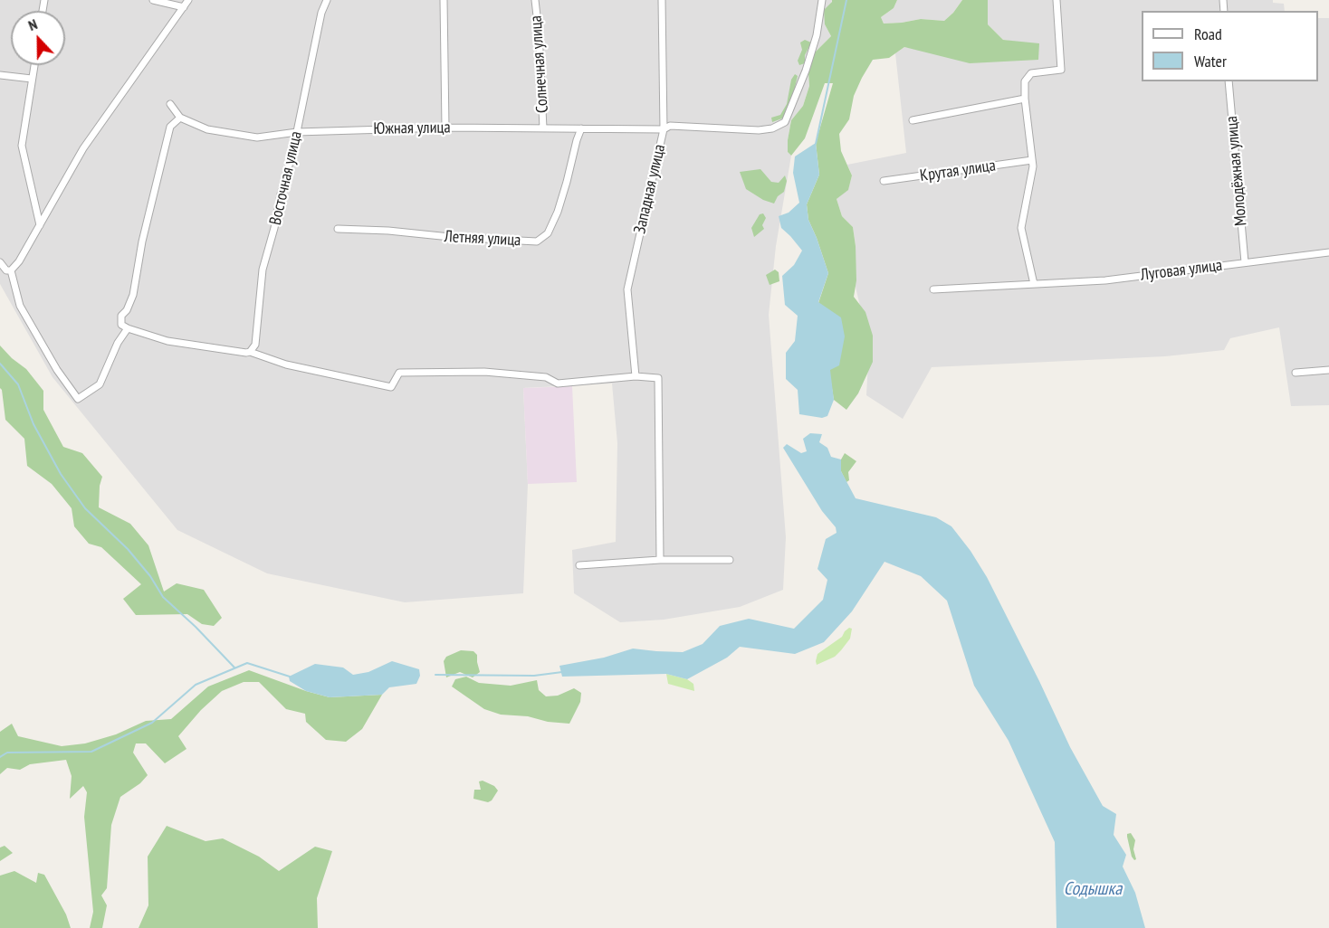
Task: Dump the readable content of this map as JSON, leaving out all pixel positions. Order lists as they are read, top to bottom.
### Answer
{
  "streets": {
    "street": [
      "Солнечная улица",
      "Южная улица",
      "Крутая улица",
      "Молодёжная улица",
      "Восточная улица",
      "Западная улица",
      "Летняя улица",
      "Луговая улица"
    ]
  },
  "crossings": [
    ["Солнечная улица", "Южная улица"],
    ["Южная улица", "Восточная улица"],
    ["Южная улица", "Западная улица"],
    ["Южная улица", "Летняя улица"],
    ["Молодёжная улица", "Луговая улица"]
  ],
  "water": ["Содышка"],
  "legend": ["Road", "Water"],
  "north": "top"
}
